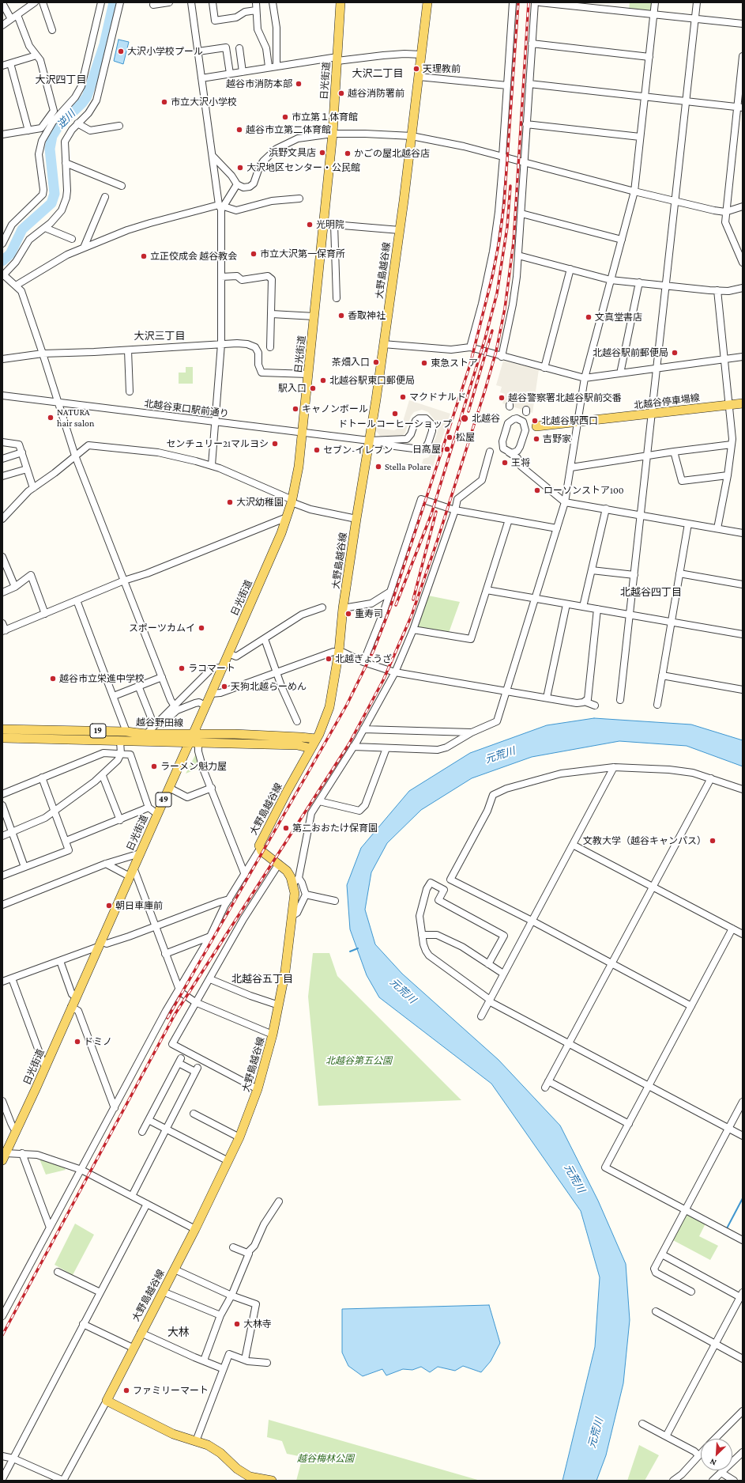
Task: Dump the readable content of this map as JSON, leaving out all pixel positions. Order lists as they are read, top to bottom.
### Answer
{
  "streets": {
    "main road": [
      "日光街道",
      "大野島越谷線",
      "北越谷停車場線",
      "越谷野田線",
      "19",
      "49"
    ],
    "street": ["北越谷東口駅前通り"]
  },
  "crossings": [
    ["日光街道", "北越谷東口駅前通り"],
    ["日光街道", "越谷野田線"],
    ["大野島越谷線", "北越谷東口駅前通り"],
    ["大野島越谷線", "越谷野田線"]
  ],
  "districts": [
    "大沢二丁目",
    "大沢四丁目",
    "大沢三丁目",
    "北越谷四丁目",
    "北越谷五丁目",
    "大林"
  ],
  "water": ["逆川", "元荒川"],
  "parks": ["北越谷第五公園", "越谷梅林公園"],
  "places": [
    "大沢小学校プール",
    "天理教前",
    "越谷市消防本部",
    "越谷消防署前",
    "市立大沢小学校",
    "市立第１体育館",
    "越谷市立第二体育館",
    "浜野文具店",
    "かごの屋北越谷店",
    "大沢地区センター・公民館",
    "光明院",
    "市立大沢第一保育所",
    "立正佼成会 越谷教会",
    "香取神社",
    "文真堂書店",
    "北越谷駅前郵便局",
    "茶畑入口",
    "東急ストア",
    "北越谷駅東口郵便局",
    "駅入口",
    "マクドナルド",
    "越谷警察署北越谷駅前交番",
    "キャノンボール",
    "ドトールコーヒーショップ",
    "NATURA hair salon",
    "北越谷",
    "北越谷駅西口",
    "松屋",
    "吉野家",
    "センチュリー21マルヨシ",
    "日高屋",
    "セブン-イレブン",
    "王将",
    "Stella Polare",
    "ローソンストア100",
    "大沢幼稚園",
    "重寿司",
    "スポーツカムイ",
    "北越ぎょうざ",
    "ラコマート",
    "越谷市立栄進中学校",
    "天狗北越らーめん",
    "ラーメン魁力屋",
    "第二おおたけ保育園",
    "文教大学（越谷キャンパス）",
    "朝日車庫前",
    "ドミノ",
    "大林寺",
    "ファミリーマート"
  ],
  "north": "bottom left"
}
